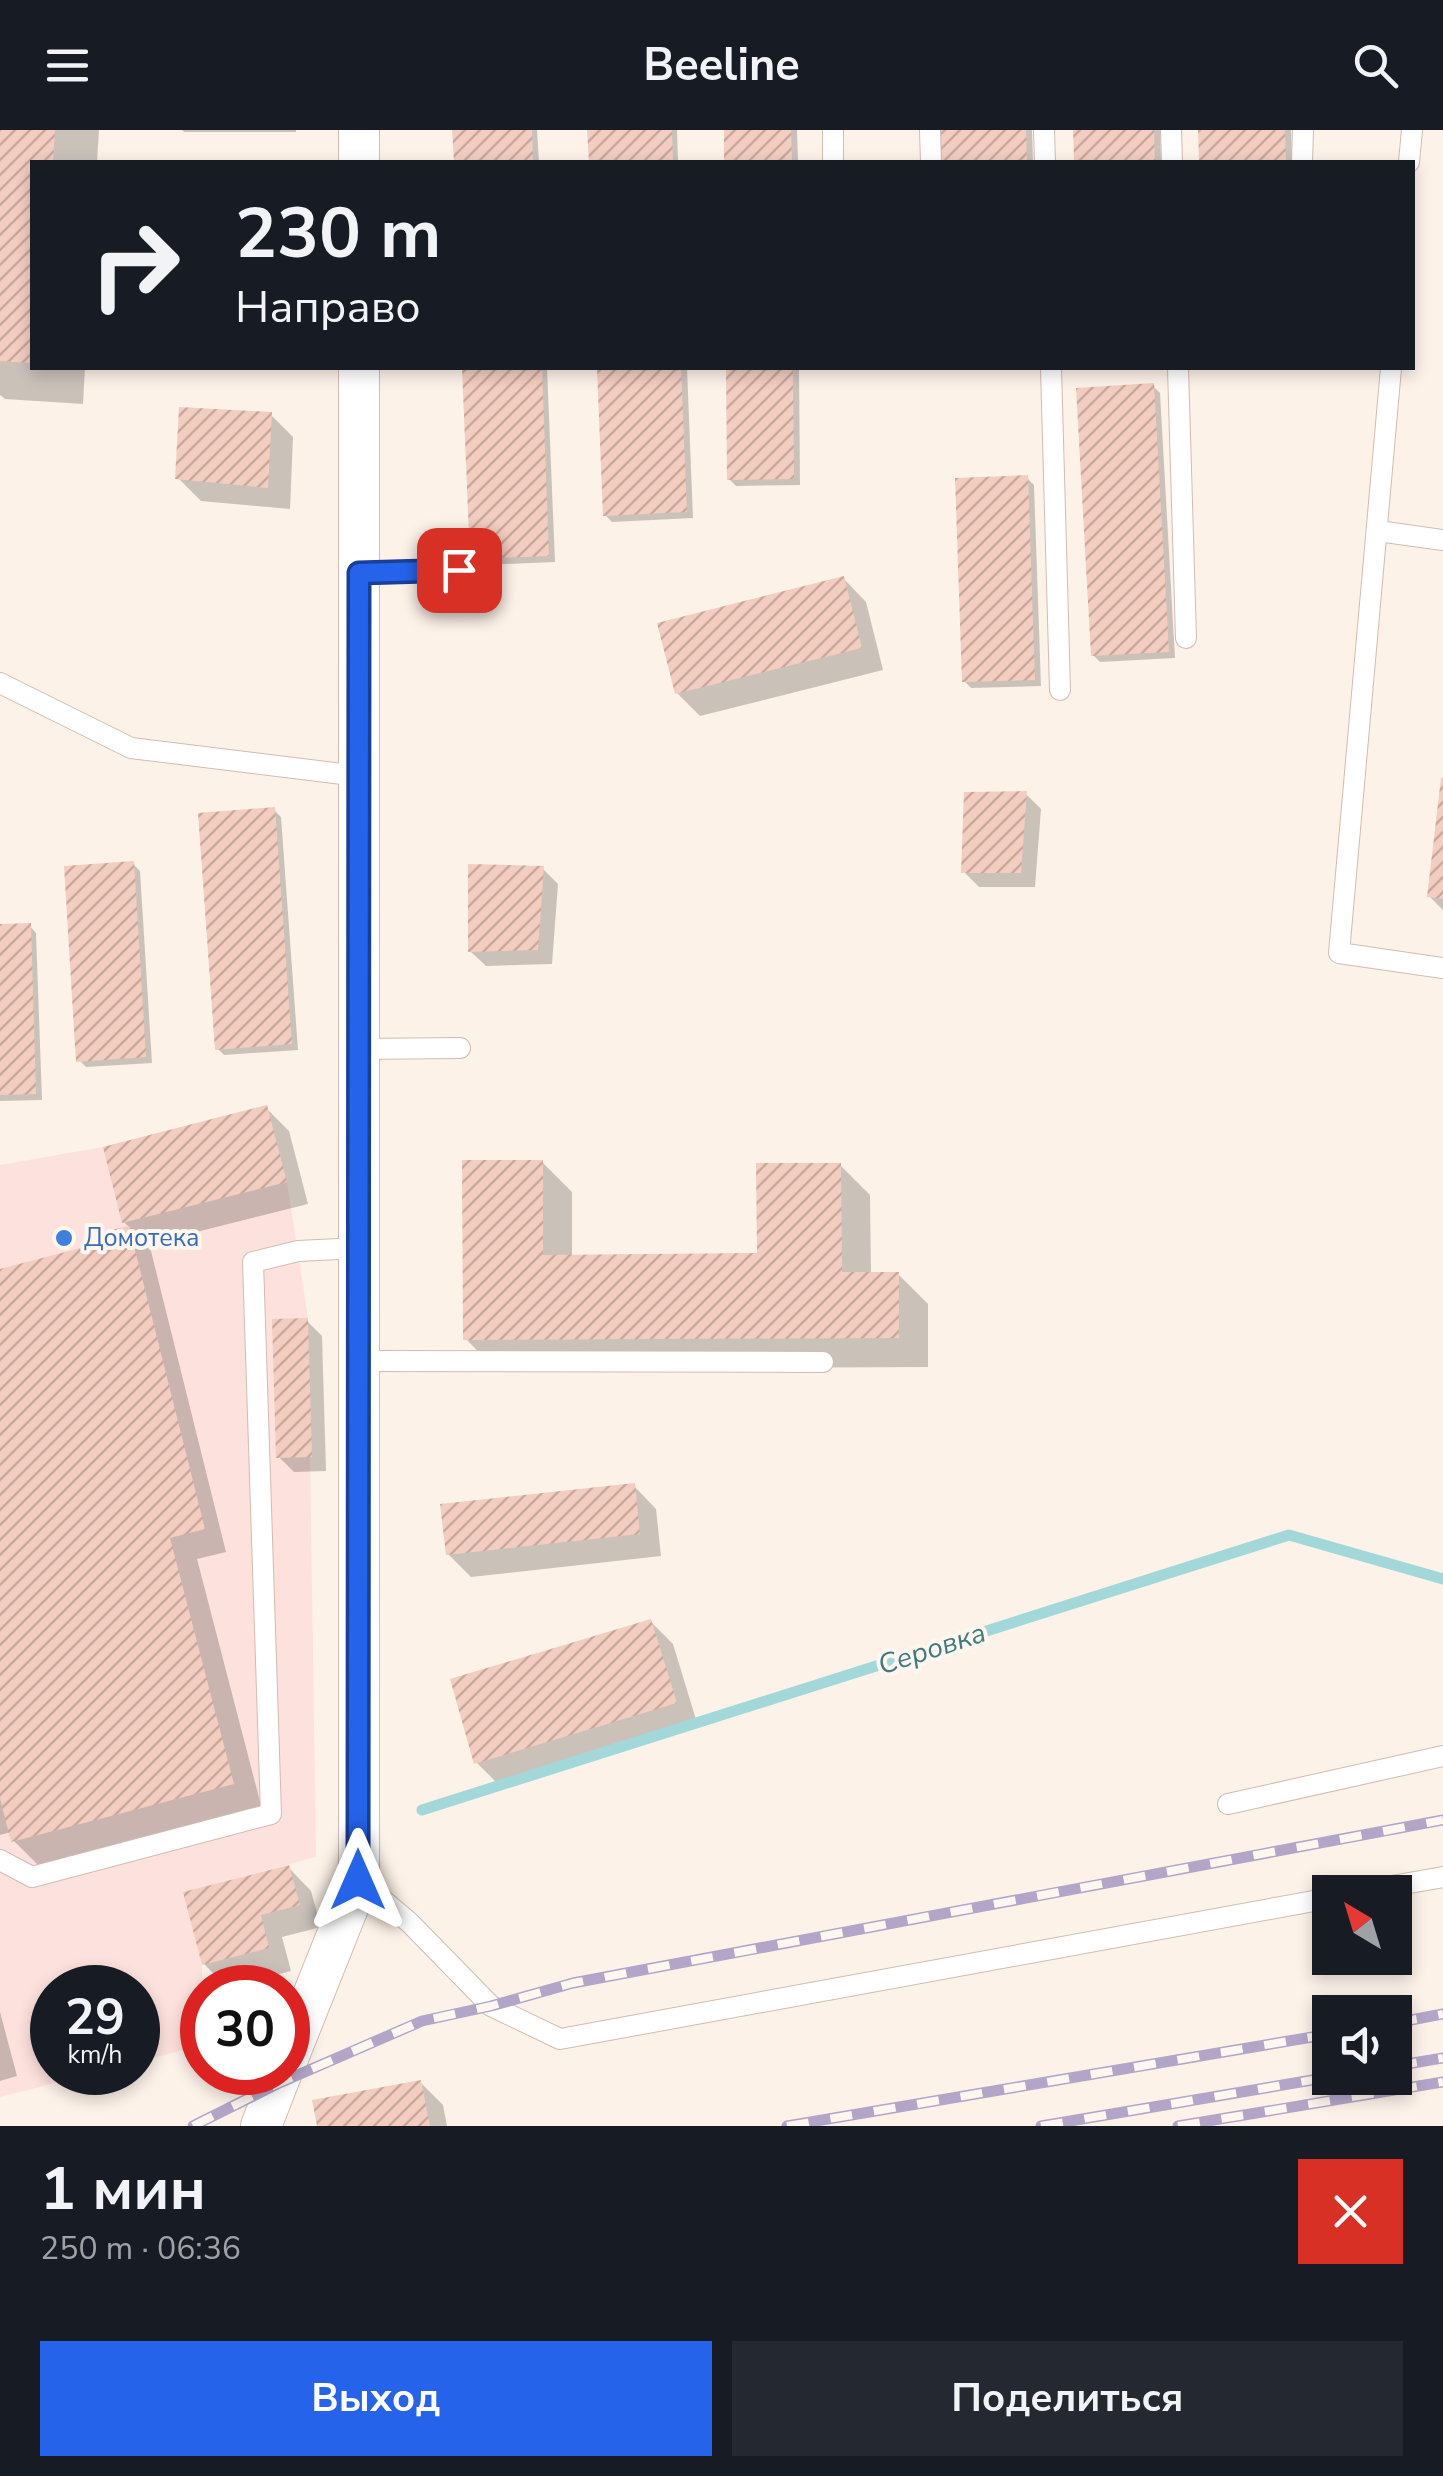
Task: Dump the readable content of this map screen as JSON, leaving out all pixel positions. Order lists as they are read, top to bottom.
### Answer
{
  "water": ["Серовка"],
  "places": ["Домотека"],
  "north": "top left",
  "page": {
    "header": "Beeline",
    "turn": ["230 m", "Направо"],
    "speed": "29 km/h",
    "limit": "30",
    "heading": ["1 мин", "250 m · 06:36"],
    "buttons": ["Выход", "Поделиться"]
  }
}
